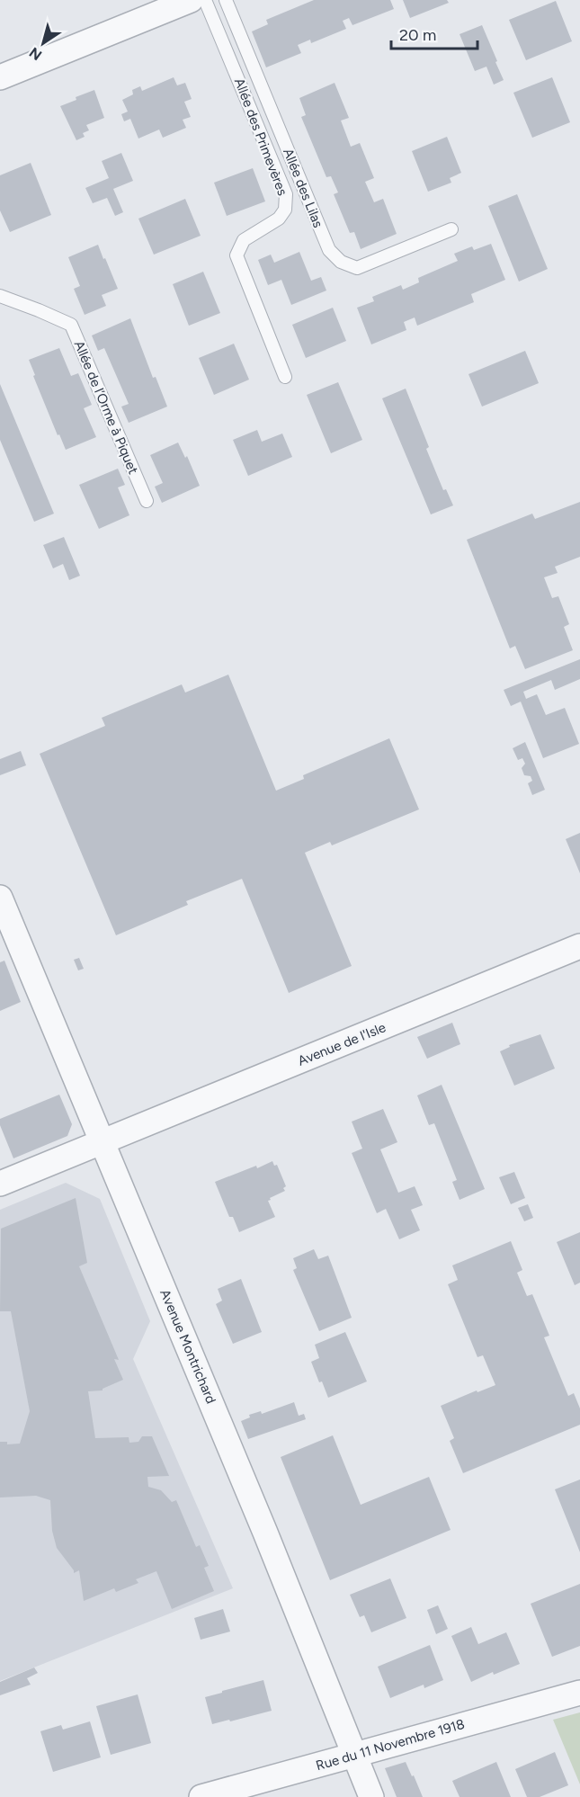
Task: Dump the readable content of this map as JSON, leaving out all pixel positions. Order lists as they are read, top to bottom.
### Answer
{
  "streets": {
    "street": ["Avenue de l'Isle", "Avenue Montrichard", "Rue du 11 Novembre 1918"],
    "lane": ["Allée des Primevères", "Allée des Lilas", "Allée de l’Orme à Piquet"]
  },
  "crossings": [
    ["Avenue de l'Isle", "Avenue Montrichard"],
    ["Avenue Montrichard", "Rue du 11 Novembre 1918"]
  ],
  "scale_bar": "20 m",
  "north": "bottom left"
}
